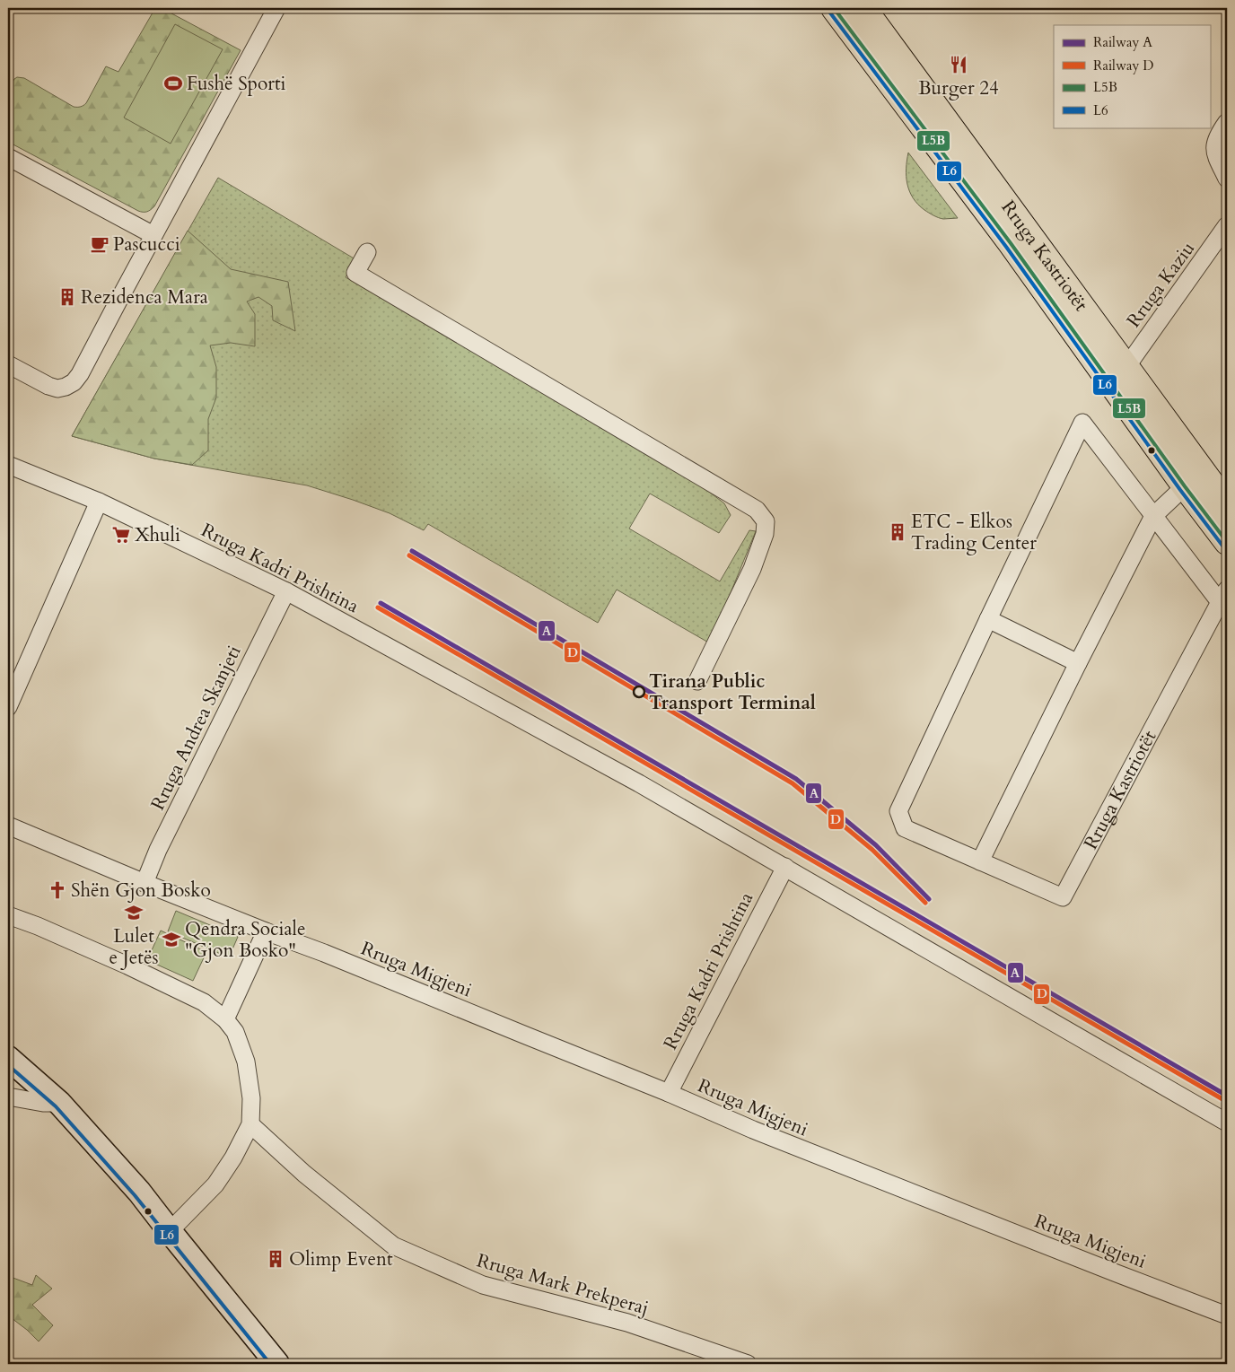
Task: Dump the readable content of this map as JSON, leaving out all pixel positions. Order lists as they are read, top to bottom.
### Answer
{
  "streets": {
    "main road": ["Rruga Kastriotët"],
    "street": [
      "Rruga Kaziu",
      "Rruga Kadri Prishtina",
      "Rruga Andrea Skanjeti",
      "Rruga Migjeni",
      "Rruga Mark Prekperaj"
    ]
  },
  "crossings": [
    ["Rruga Kastriotët", "Rruga Kaziu"],
    ["Rruga Kadri Prishtina", "Rruga Andrea Skanjeti"],
    ["Rruga Kadri Prishtina", "Rruga Migjeni"],
    ["Rruga Andrea Skanjeti", "Rruga Migjeni"]
  ],
  "places": {
    "restaurant": ["Burger 24"],
    "sports": ["Fushë Sporti"],
    "cafe": ["Pascucci"],
    "building": ["Rezidenca Mara", "ETC - Elkos Trading Center", "Olimp Event"],
    "supermarket": ["Xhuli"],
    "other": ["Tirana Public Transport Terminal"],
    "church": ["Shën Gjon Bosko"],
    "school or university": ["Lulet e Jetës", "Qendra Sociale \"Gjon Bosko\""]
  },
  "lines": [
    "transit line L5B",
    "transit line L6",
    "rail line A",
    "rail line D"
  ],
  "legend": [
    "Railway A",
    "Railway D",
    "L5B",
    "L6"
  ]
}
